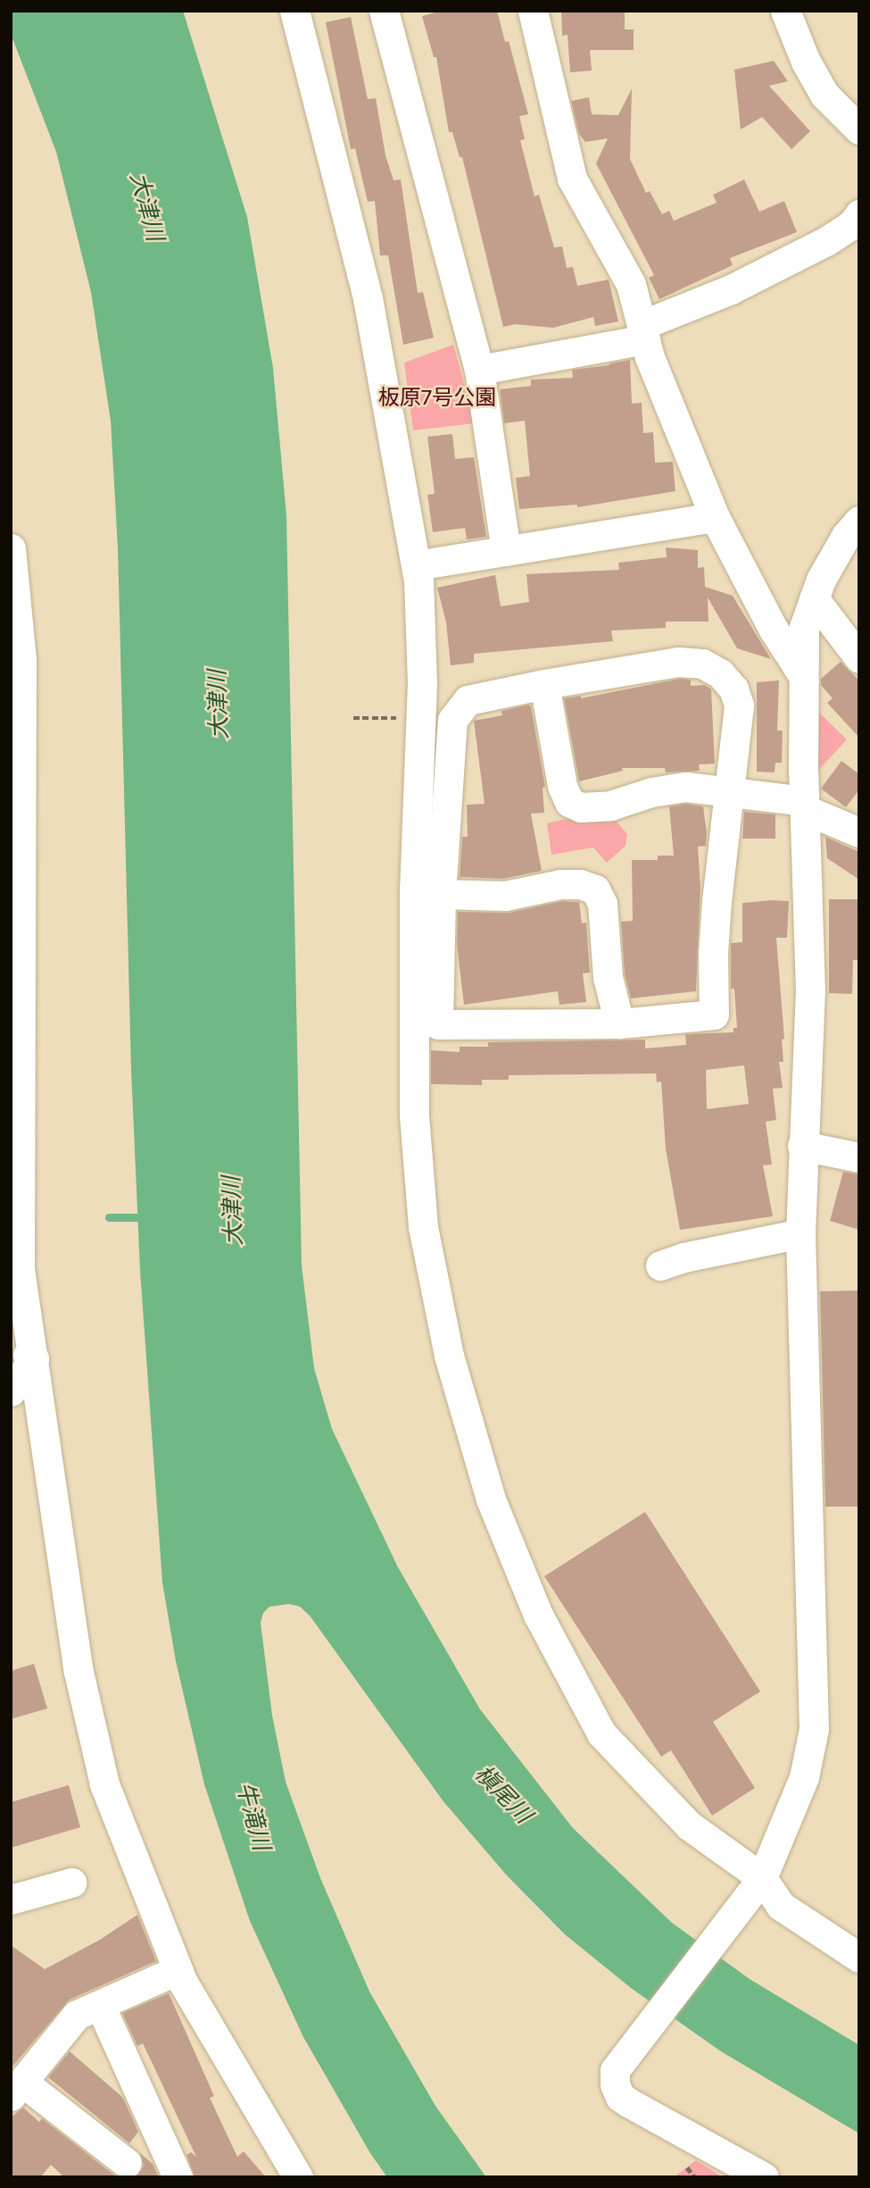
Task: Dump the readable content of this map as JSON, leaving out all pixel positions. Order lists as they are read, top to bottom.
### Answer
{
  "water": ["大津川", "槇尾川", "牛滝川"],
  "parks": ["板原7号公園"]
}
